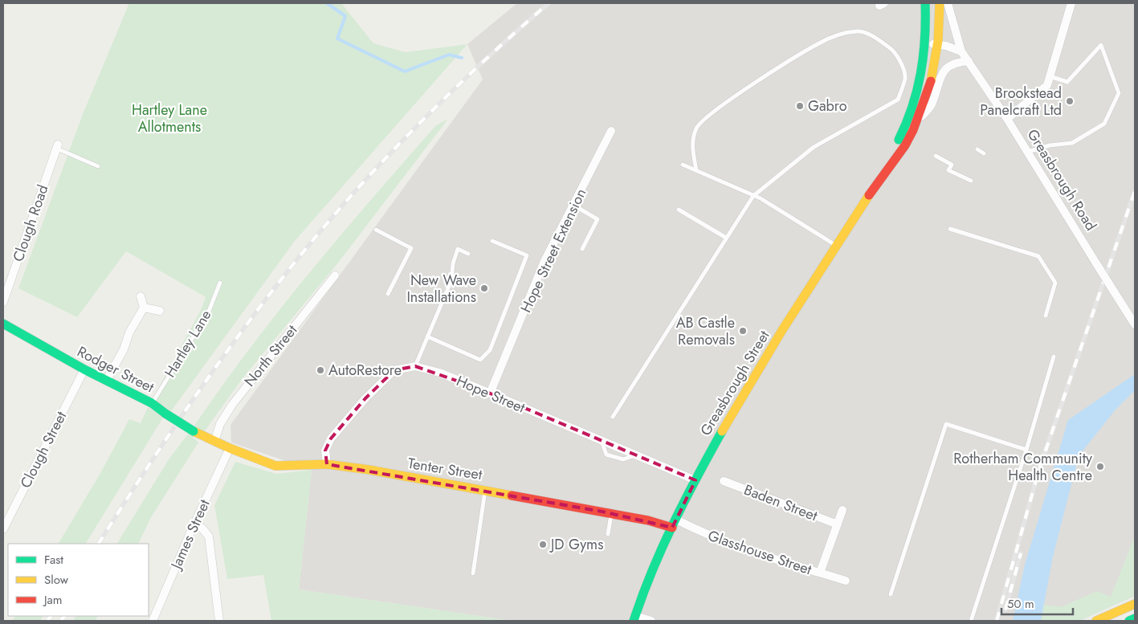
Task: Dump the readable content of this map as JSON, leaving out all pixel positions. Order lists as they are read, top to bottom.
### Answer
{
  "streets": {
    "main road": ["Rodger Street", "Greasbrough Street", "Tenter Street"],
    "street": [
      "Greasbrough Road",
      "Clough Road",
      "Hope Street Extension",
      "North Street",
      "Hope Street",
      "Clough Street",
      "Baden Street",
      "James Street",
      "Glasshouse Street"
    ],
    "lane": ["Hartley Lane"]
  },
  "crossings": [
    ["Greasbrough Road", "Greasbrough Street"],
    ["Hope Street Extension", "Hope Street"],
    ["Hartley Lane", "Rodger Street"],
    ["North Street", "Rodger Street"],
    ["North Street", "Tenter Street"],
    ["Rodger Street", "Clough Street"],
    ["Rodger Street", "Tenter Street"],
    ["Greasbrough Street", "Hope Street"],
    ["Greasbrough Street", "Tenter Street"],
    ["Greasbrough Street", "Glasshouse Street"],
    ["Hope Street", "Tenter Street"],
    ["Tenter Street", "James Street"],
    ["Tenter Street", "Glasshouse Street"]
  ],
  "parks": ["Hartley Lane Allotments"],
  "places": [
    "Brookstead Panelcraft Ltd",
    "Gabro",
    "New Wave Installations",
    "AB Castle Removals",
    "AutoRestore",
    "Rotherham Community Health Centre",
    "JD Gyms"
  ],
  "legend": ["Fast", "Slow", "Jam"],
  "scale_bar": "50 m"
}
